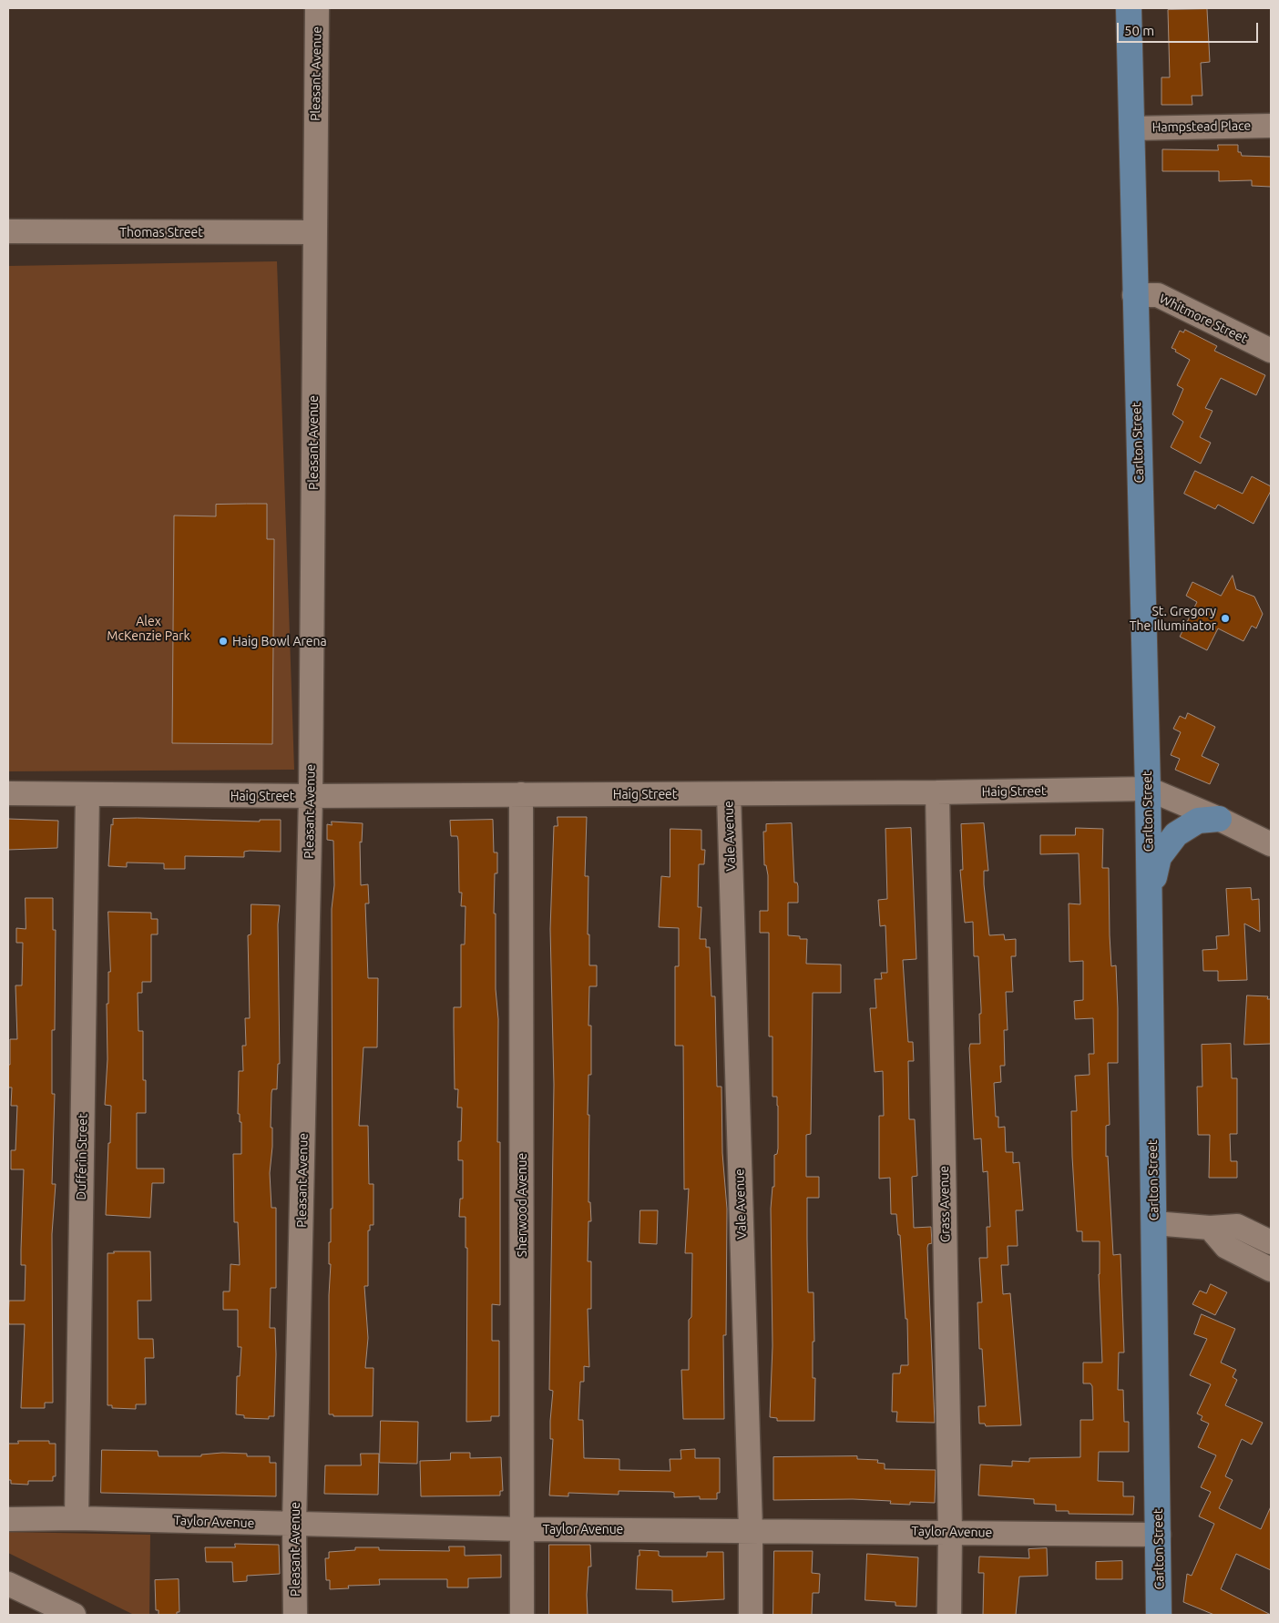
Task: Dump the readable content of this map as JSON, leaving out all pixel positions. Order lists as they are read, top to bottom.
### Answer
{
  "streets": {
    "main road": ["Carlton Street"],
    "street": [
      "Pleasant Avenue",
      "Hampstead Place",
      "Thomas Street",
      "Whitmore Street",
      "Haig Street",
      "Vale Avenue",
      "Dufferin Street",
      "Grass Avenue",
      "Sherwood Avenue",
      "Taylor Avenue"
    ]
  },
  "crossings": [
    ["Pleasant Avenue", "Thomas Street"],
    ["Pleasant Avenue", "Haig Street"],
    ["Pleasant Avenue", "Taylor Avenue"],
    ["Hampstead Place", "Carlton Street"],
    ["Whitmore Street", "Carlton Street"],
    ["Carlton Street", "Haig Street"],
    ["Carlton Street", "Taylor Avenue"],
    ["Haig Street", "Vale Avenue"],
    ["Haig Street", "Dufferin Street"],
    ["Haig Street", "Grass Avenue"],
    ["Haig Street", "Sherwood Avenue"],
    ["Vale Avenue", "Taylor Avenue"],
    ["Dufferin Street", "Taylor Avenue"],
    ["Grass Avenue", "Taylor Avenue"],
    ["Sherwood Avenue", "Taylor Avenue"]
  ],
  "parks": ["Alex McKenzie Park"],
  "places": ["St. Gregory The Illuminator", "Haig Bowl Arena"],
  "scale_bar": "50 m"
}
